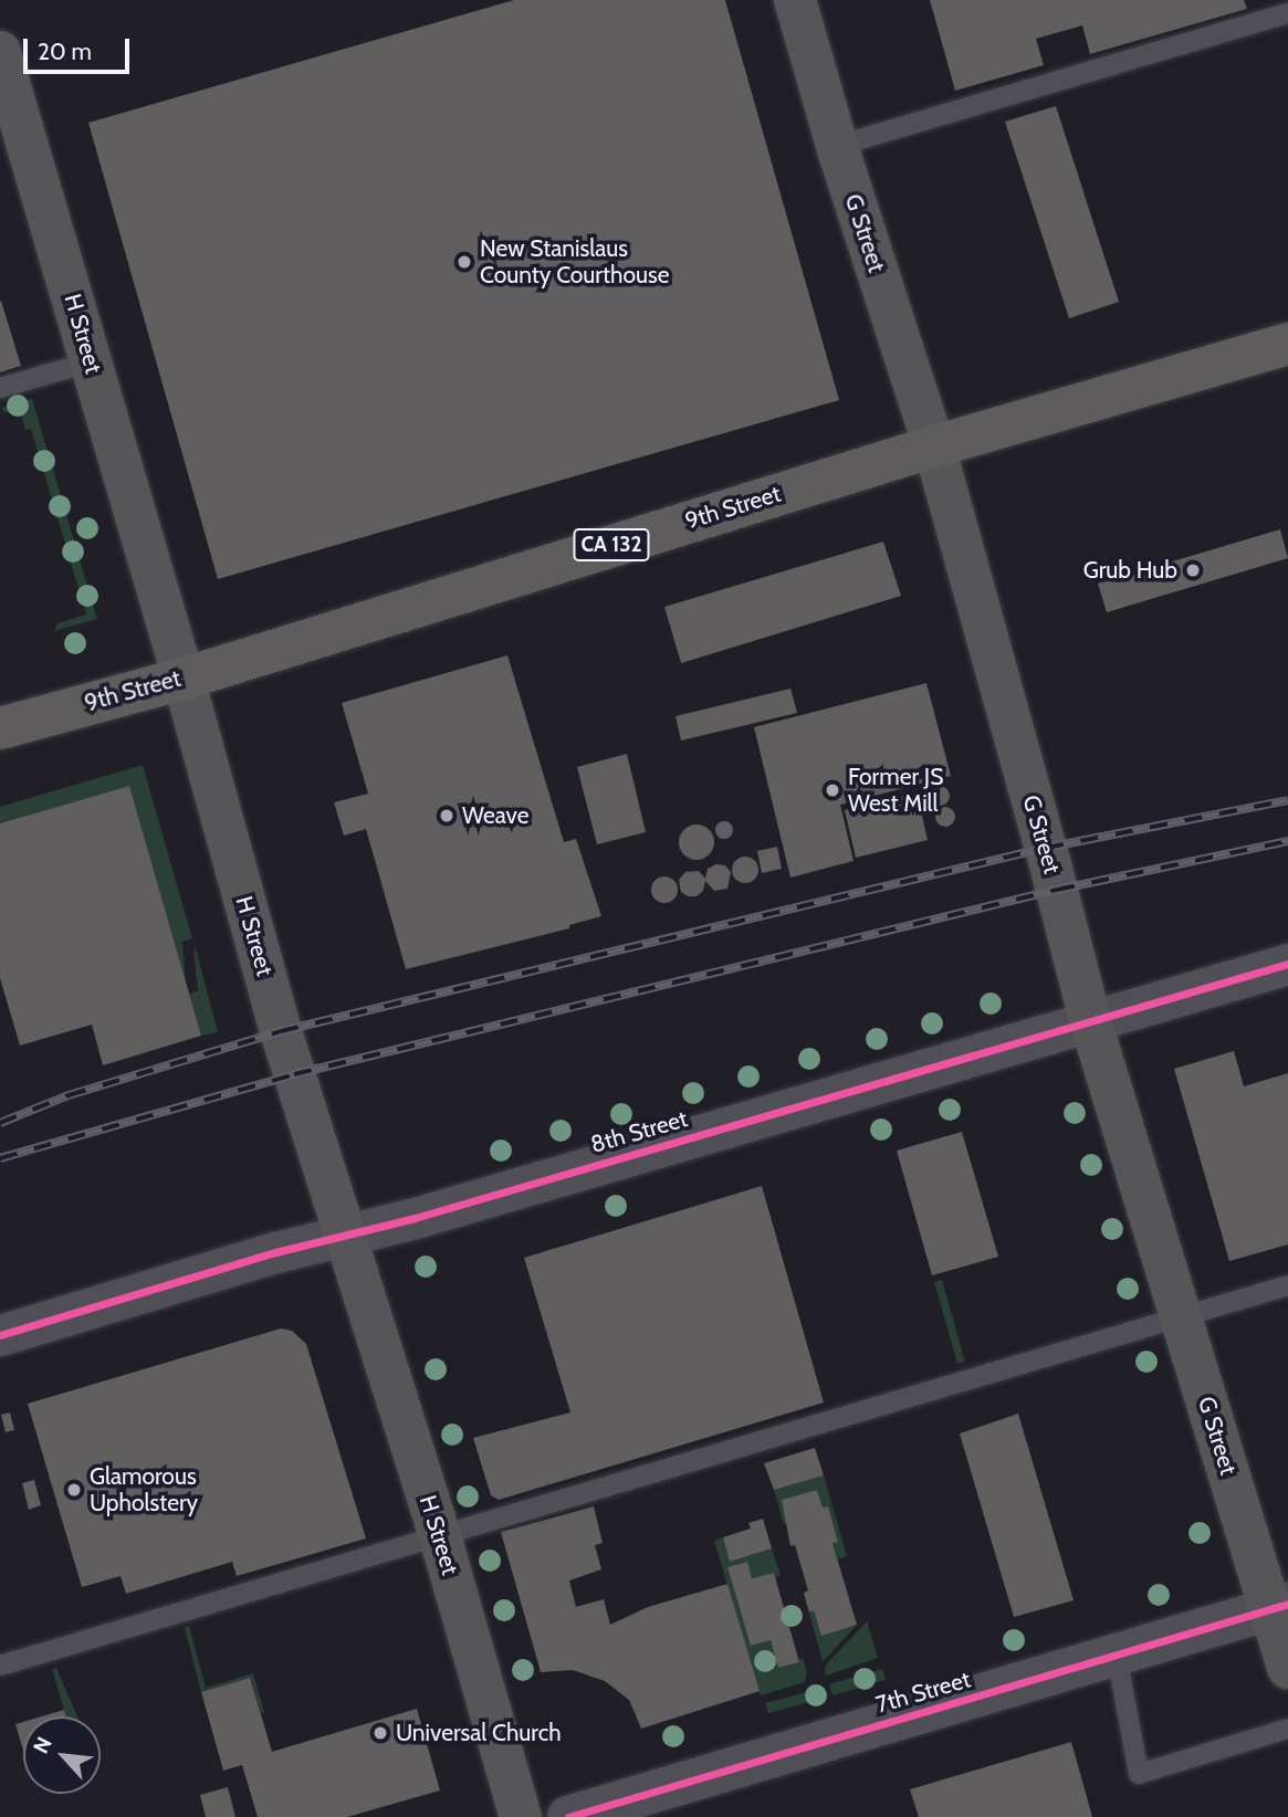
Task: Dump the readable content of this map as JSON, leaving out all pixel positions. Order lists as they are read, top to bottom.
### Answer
{
  "streets": {
    "main road": [
      "G Street",
      "H Street",
      "9th Street",
      "CA 132"
    ],
    "street": ["8th Street", "7th Street"]
  },
  "crossings": [
    ["G Street", "9th Street"],
    ["G Street", "8th Street"],
    ["G Street", "7th Street"],
    ["H Street", "9th Street"],
    ["H Street", "8th Street"]
  ],
  "places": [
    "New Stanislaus County Courthouse",
    "Grub Hub",
    "Former JS West Mill",
    "Weave",
    "Glamorous Upholstery",
    "Universal Church"
  ],
  "scale_bar": "20 m",
  "north": "top left"
}
